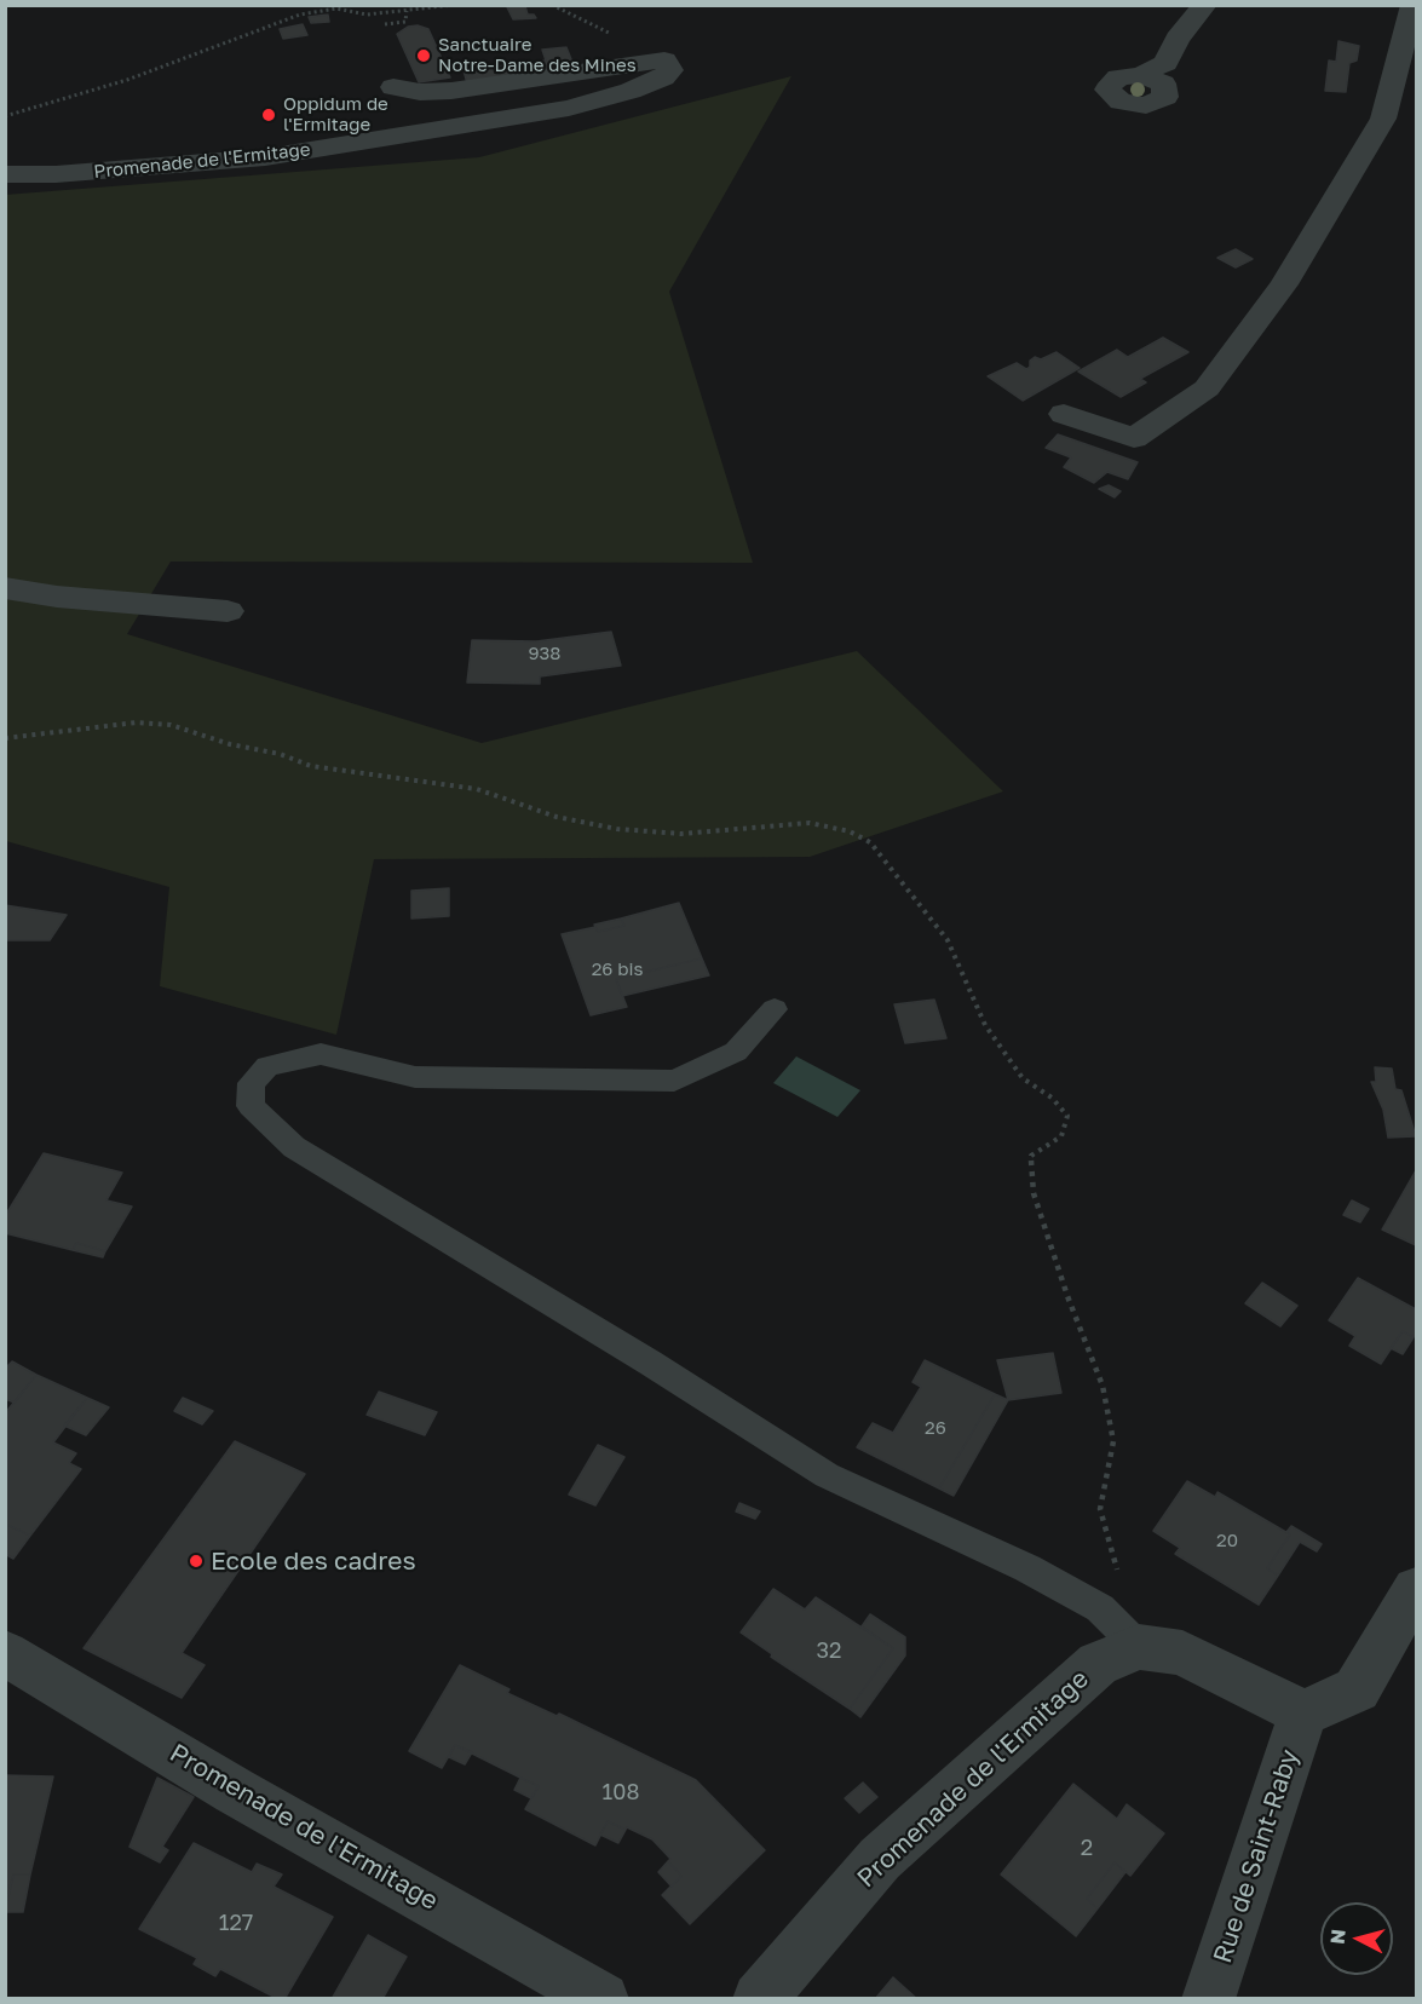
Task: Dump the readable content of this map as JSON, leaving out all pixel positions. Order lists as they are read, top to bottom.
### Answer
{
  "streets": {
    "street": ["Promenade de l'Ermitage", "Rue de Saint-Raby"]
  },
  "places": ["Sanctuaire Notre-Dame des Mines", "Oppidum de l'Ermitage", "Ecole des cadres"],
  "house_numbers": [
    "938",
    "26 bis",
    "26",
    "20",
    "32",
    "108",
    "2",
    "127"
  ],
  "north": "left"
}
